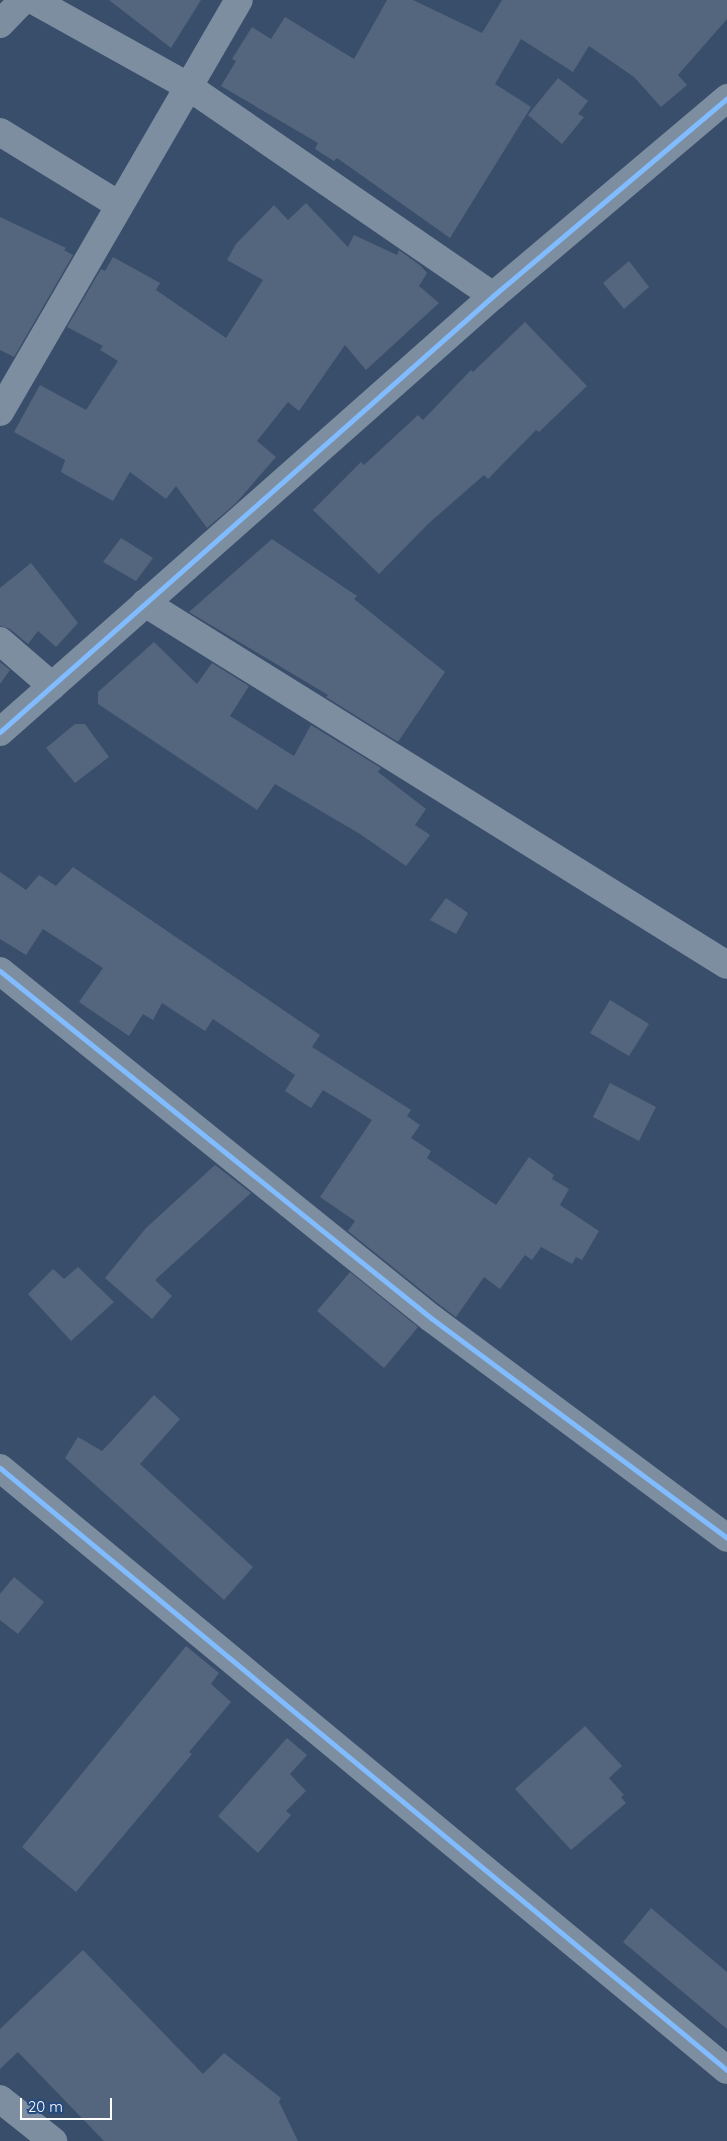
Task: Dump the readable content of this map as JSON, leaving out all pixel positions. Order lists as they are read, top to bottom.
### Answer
{
  "scale_bar": "20 m"
}
